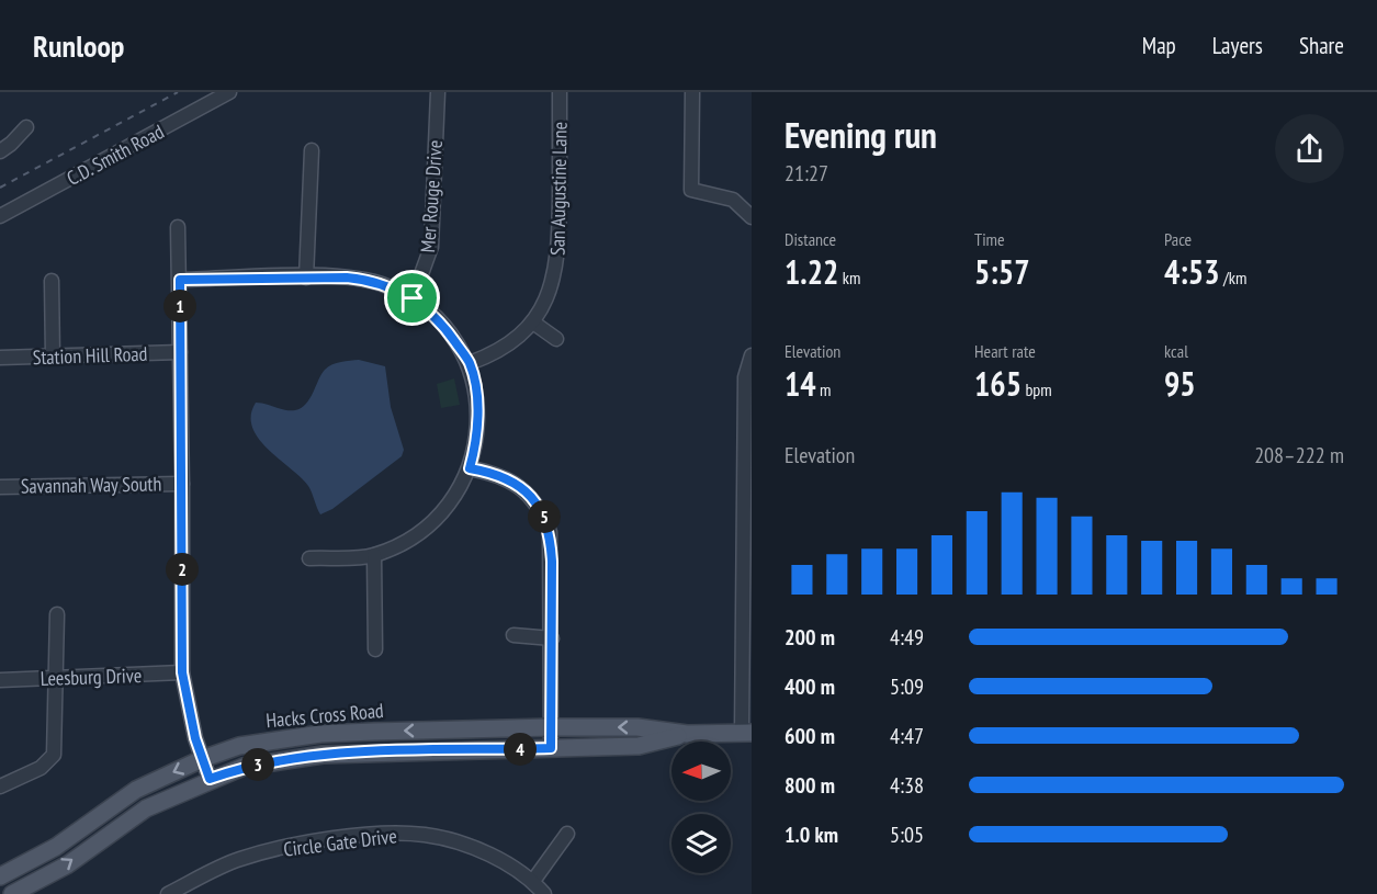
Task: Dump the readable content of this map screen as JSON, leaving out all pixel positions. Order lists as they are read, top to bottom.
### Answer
{
  "streets": {
    "main road": ["Hacks Cross Road"],
    "street": [
      "C.D. Smith Road",
      "San Augustine Lane",
      "Mer Rouge Drive",
      "Station Hill Road",
      "Savannah Way South",
      "Leesburg Drive",
      "Circle Gate Drive"
    ]
  },
  "north": "left",
  "page": {
    "header": "Runloop",
    "nav": ["Map", "Layers", "Share"],
    "heading": ["Evening run", "21:27"],
    "stats": [
      ["Distance", "1.22 km"],
      ["Time", "5:57"],
      ["Pace", "4:53 /km"],
      ["Elevation", "14 m"],
      ["Heart rate", "165 bpm"],
      ["kcal", "95"]
    ],
    "pins": [
      "1",
      "5",
      "2",
      "4",
      "3"
    ],
    "chart": ["Elevation", "208–222 m"],
    "list": [
      {
        "name": "200 m",
        "note": "4:49"
      },
      {
        "name": "400 m",
        "note": "5:09"
      },
      {
        "name": "600 m",
        "note": "4:47"
      },
      {
        "name": "800 m",
        "note": "4:38"
      },
      {
        "name": "1.0 km",
        "note": "5:05"
      }
    ]
  }
}
